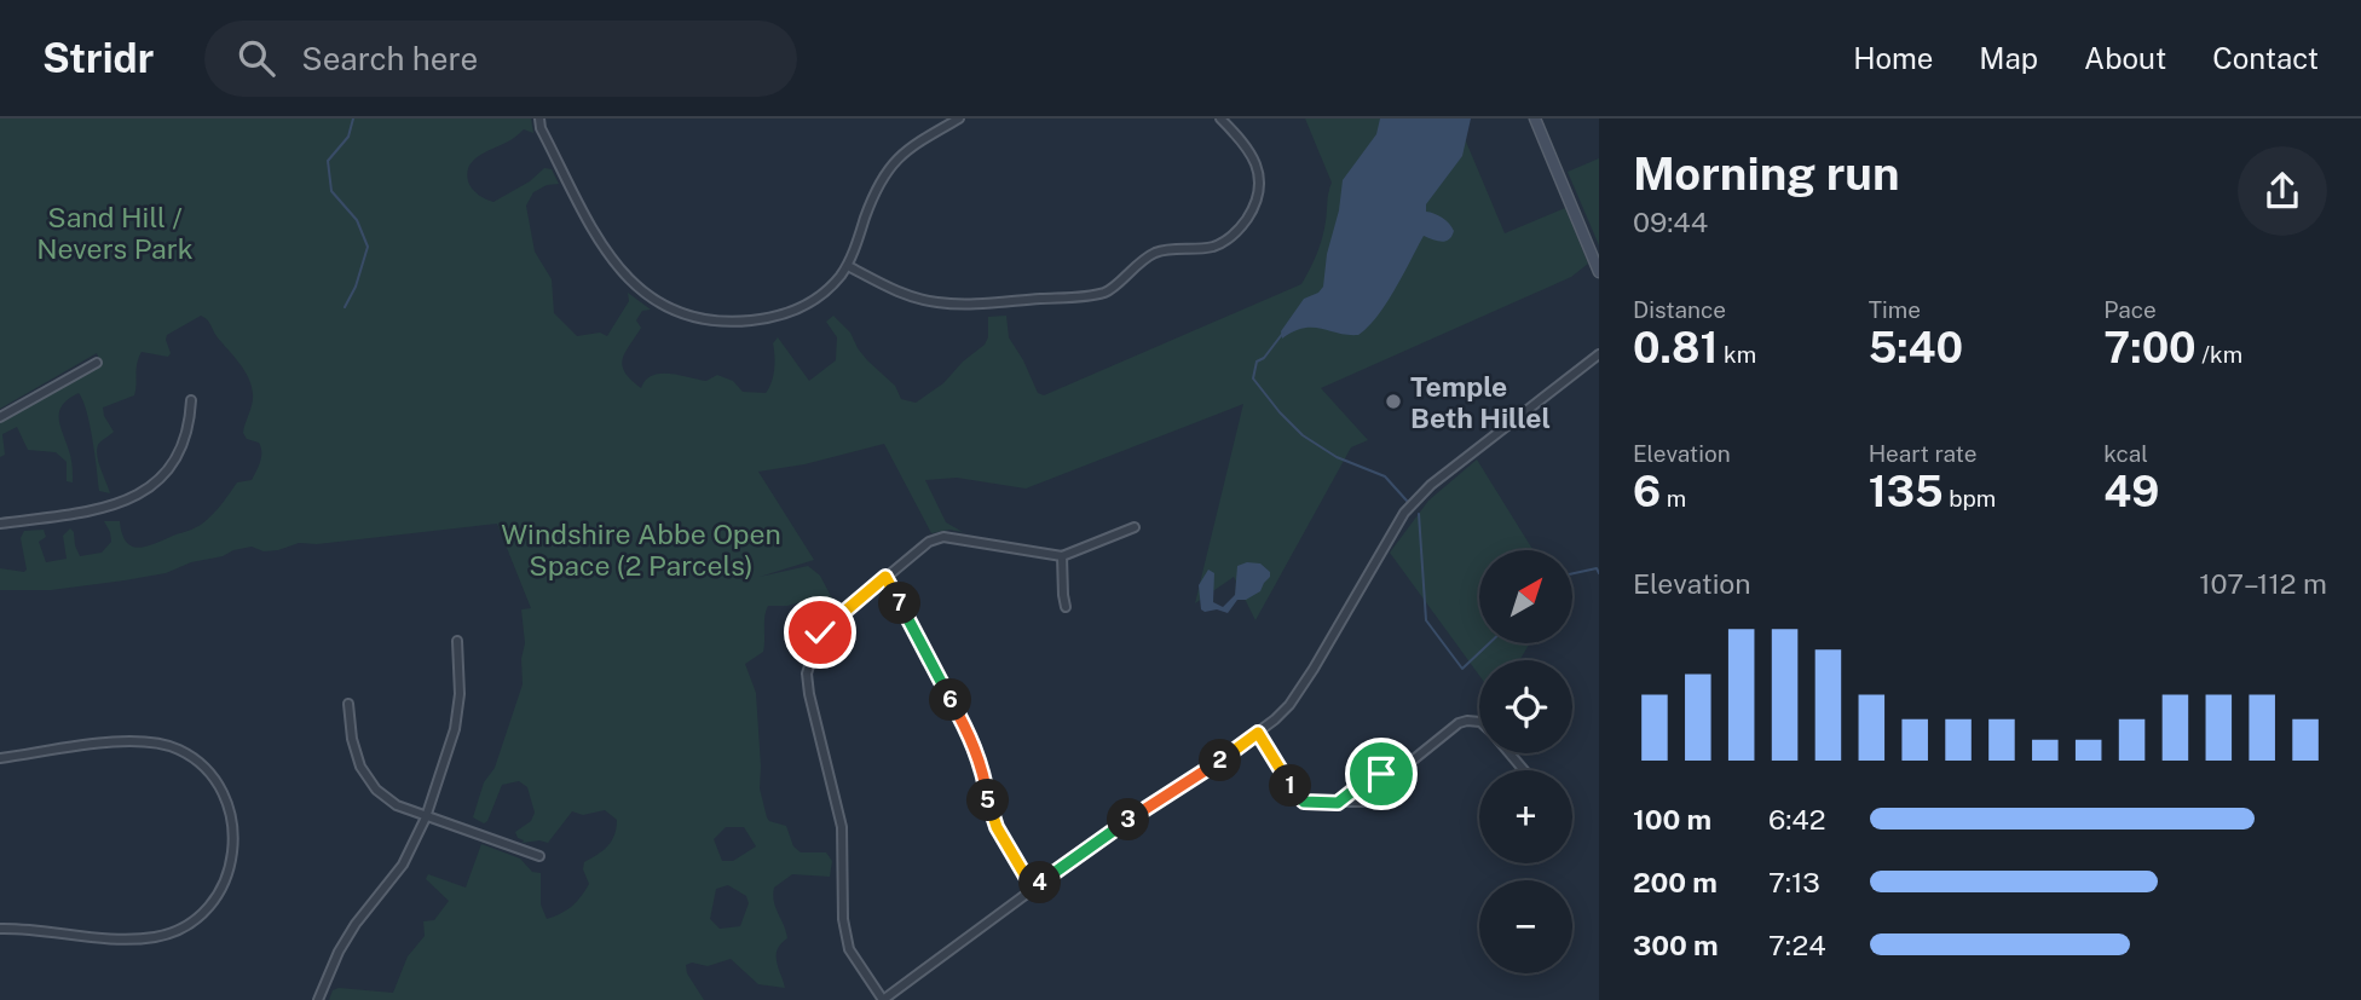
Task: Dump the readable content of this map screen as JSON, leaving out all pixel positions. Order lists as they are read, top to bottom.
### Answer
{
  "parks": ["Sand Hill / Nevers Park", "Windshire Abbe Open Space (2 Parcels)"],
  "places": ["Temple Beth Hillel"],
  "north": "top right",
  "page": {
    "header": "Stridr",
    "search": "Search here",
    "nav": [
      "Home",
      "Map",
      "About",
      "Contact"
    ],
    "heading": ["Morning run", "09:44"],
    "stats": [
      ["Distance", "0.81 km"],
      ["Time", "5:40"],
      ["Pace", "7:00 /km"],
      ["Elevation", "6 m"],
      ["Heart rate", "135 bpm"],
      ["kcal", "49"]
    ],
    "map_buttons": ["+", "−"],
    "chart": ["Elevation", "107–112 m"],
    "pins": [
      "7",
      "6",
      "2",
      "1",
      "5",
      "3",
      "4"
    ],
    "list": [
      {
        "name": "100 m",
        "note": "6:42"
      },
      {
        "name": "200 m",
        "note": "7:13"
      },
      {
        "name": "300 m",
        "note": "7:24"
      }
    ]
  }
}
